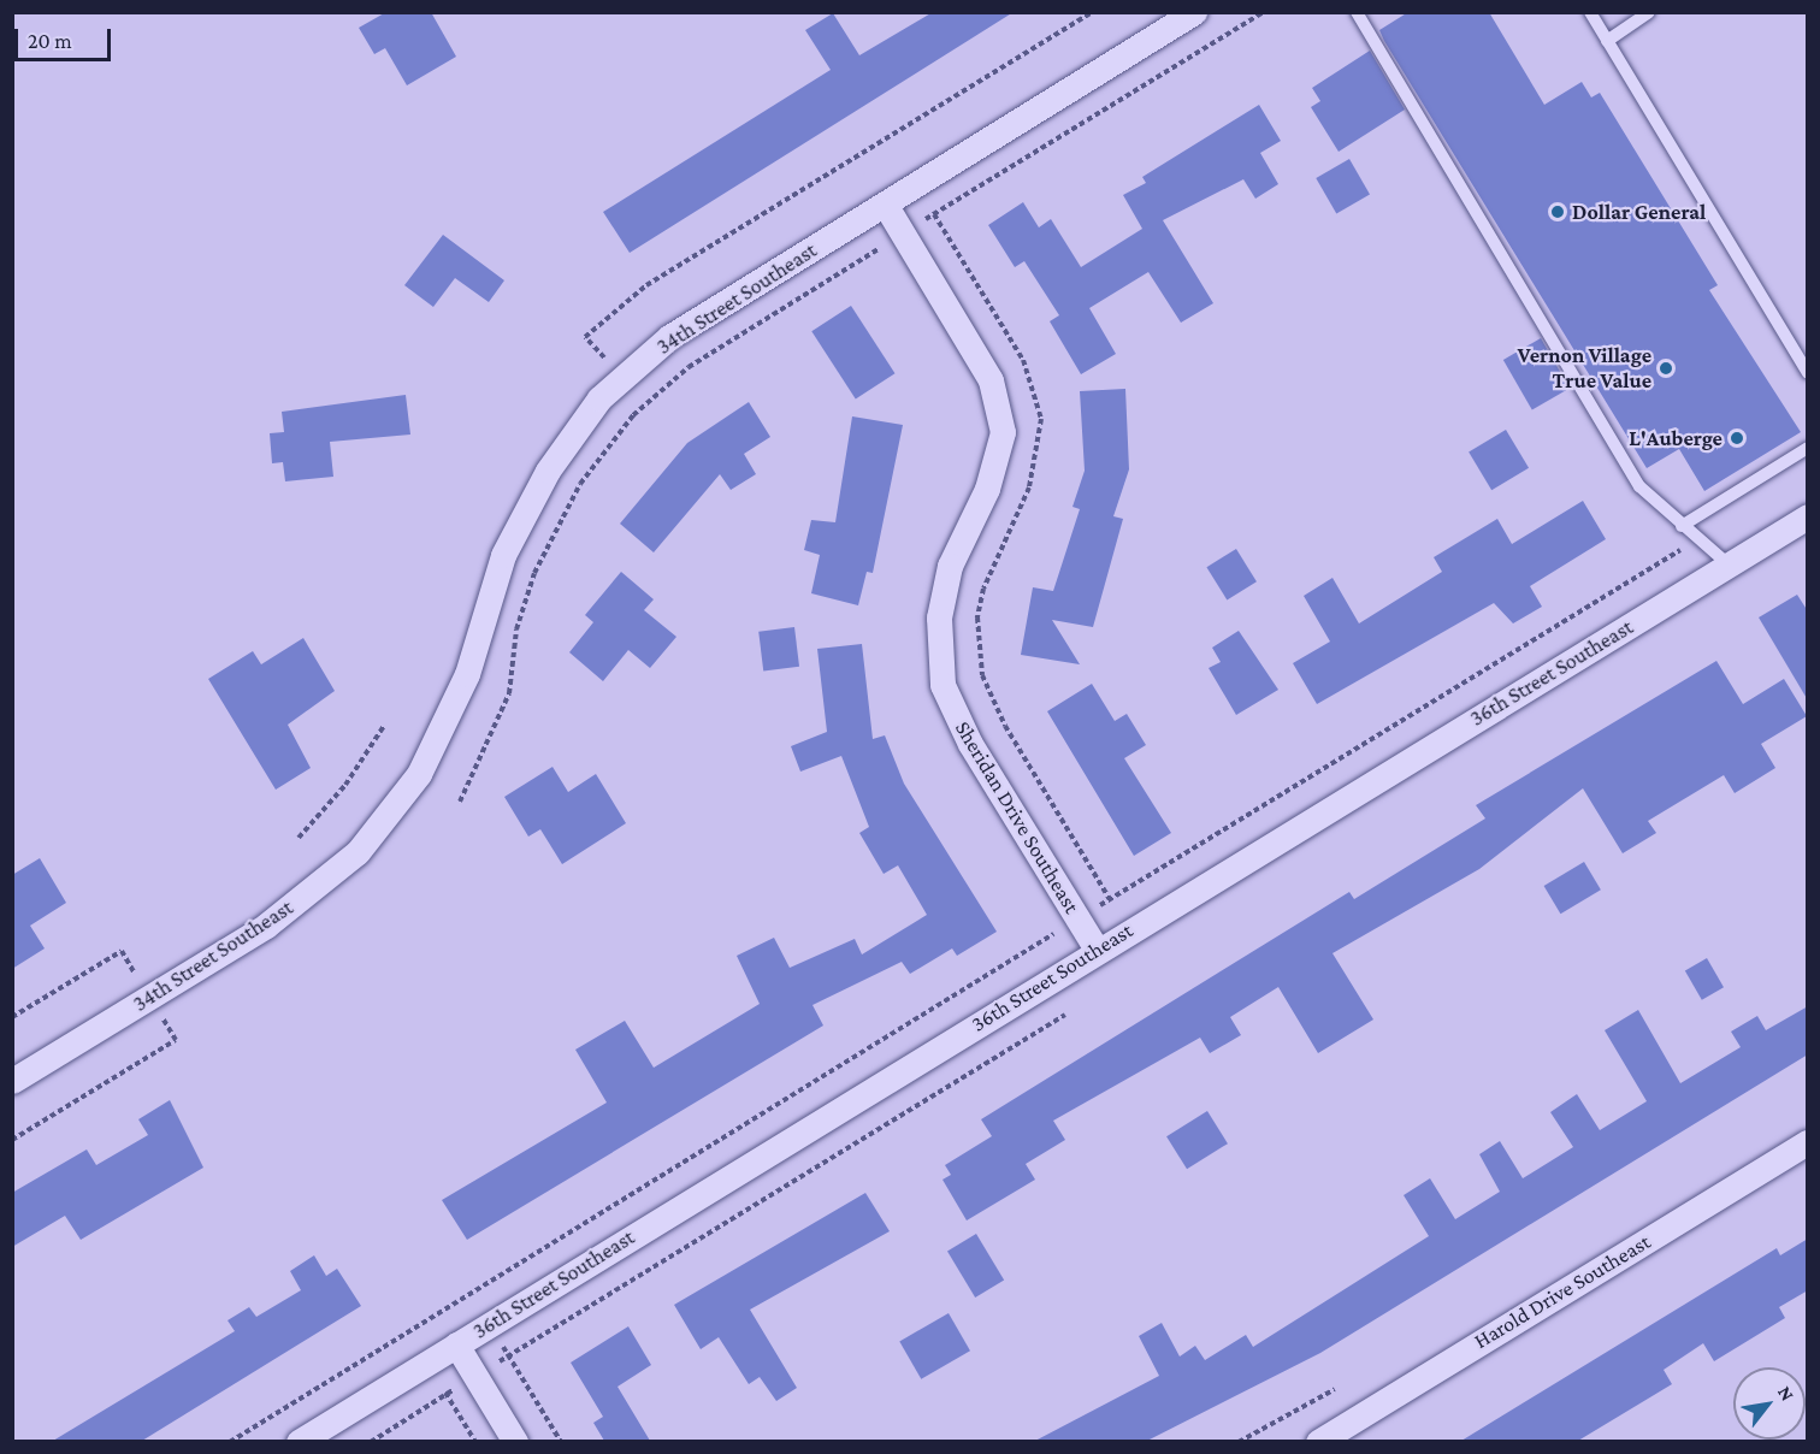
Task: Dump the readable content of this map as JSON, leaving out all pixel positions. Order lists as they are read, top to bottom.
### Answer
{
  "streets": {
    "street": [
      "34th Street Southeast",
      "36th Street Southeast",
      "Sheridan Drive Southeast",
      "Harold Drive Southeast"
    ]
  },
  "crossings": [
    ["34th Street Southeast", "Sheridan Drive Southeast"],
    ["36th Street Southeast", "Sheridan Drive Southeast"]
  ],
  "places": ["Dollar General", "Vernon Village True Value", "L'Auberge"],
  "scale_bar": "20 m",
  "north": "top right"
}
